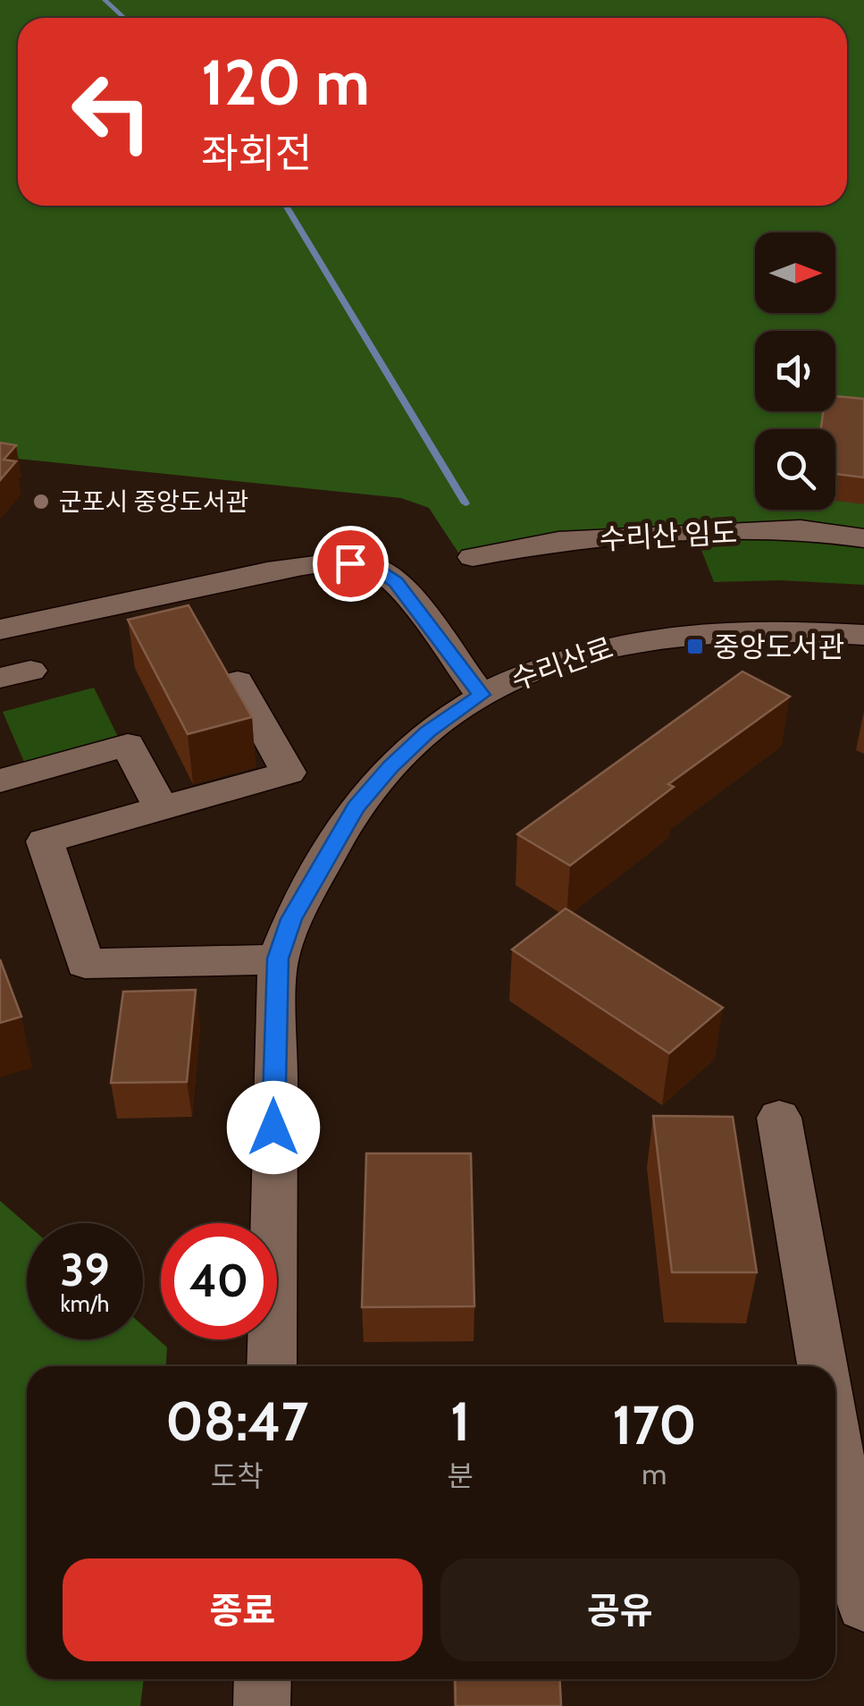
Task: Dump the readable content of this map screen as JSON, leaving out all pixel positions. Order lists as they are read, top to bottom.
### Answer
{
  "streets": {
    "street": ["수리산 임도", "수리산로"]
  },
  "places": {
    "other": ["군포시 중앙도서관"],
    "transit": ["중앙도서관"]
  },
  "north": "right",
  "page": {
    "turn": ["120 m", "좌회전"],
    "speed": "39 km/h",
    "limit": "40",
    "eta": [
      "08:47",
      "도착",
      "1",
      "분",
      "170",
      "m"
    ],
    "buttons": ["종료", "공유"]
  }
}
